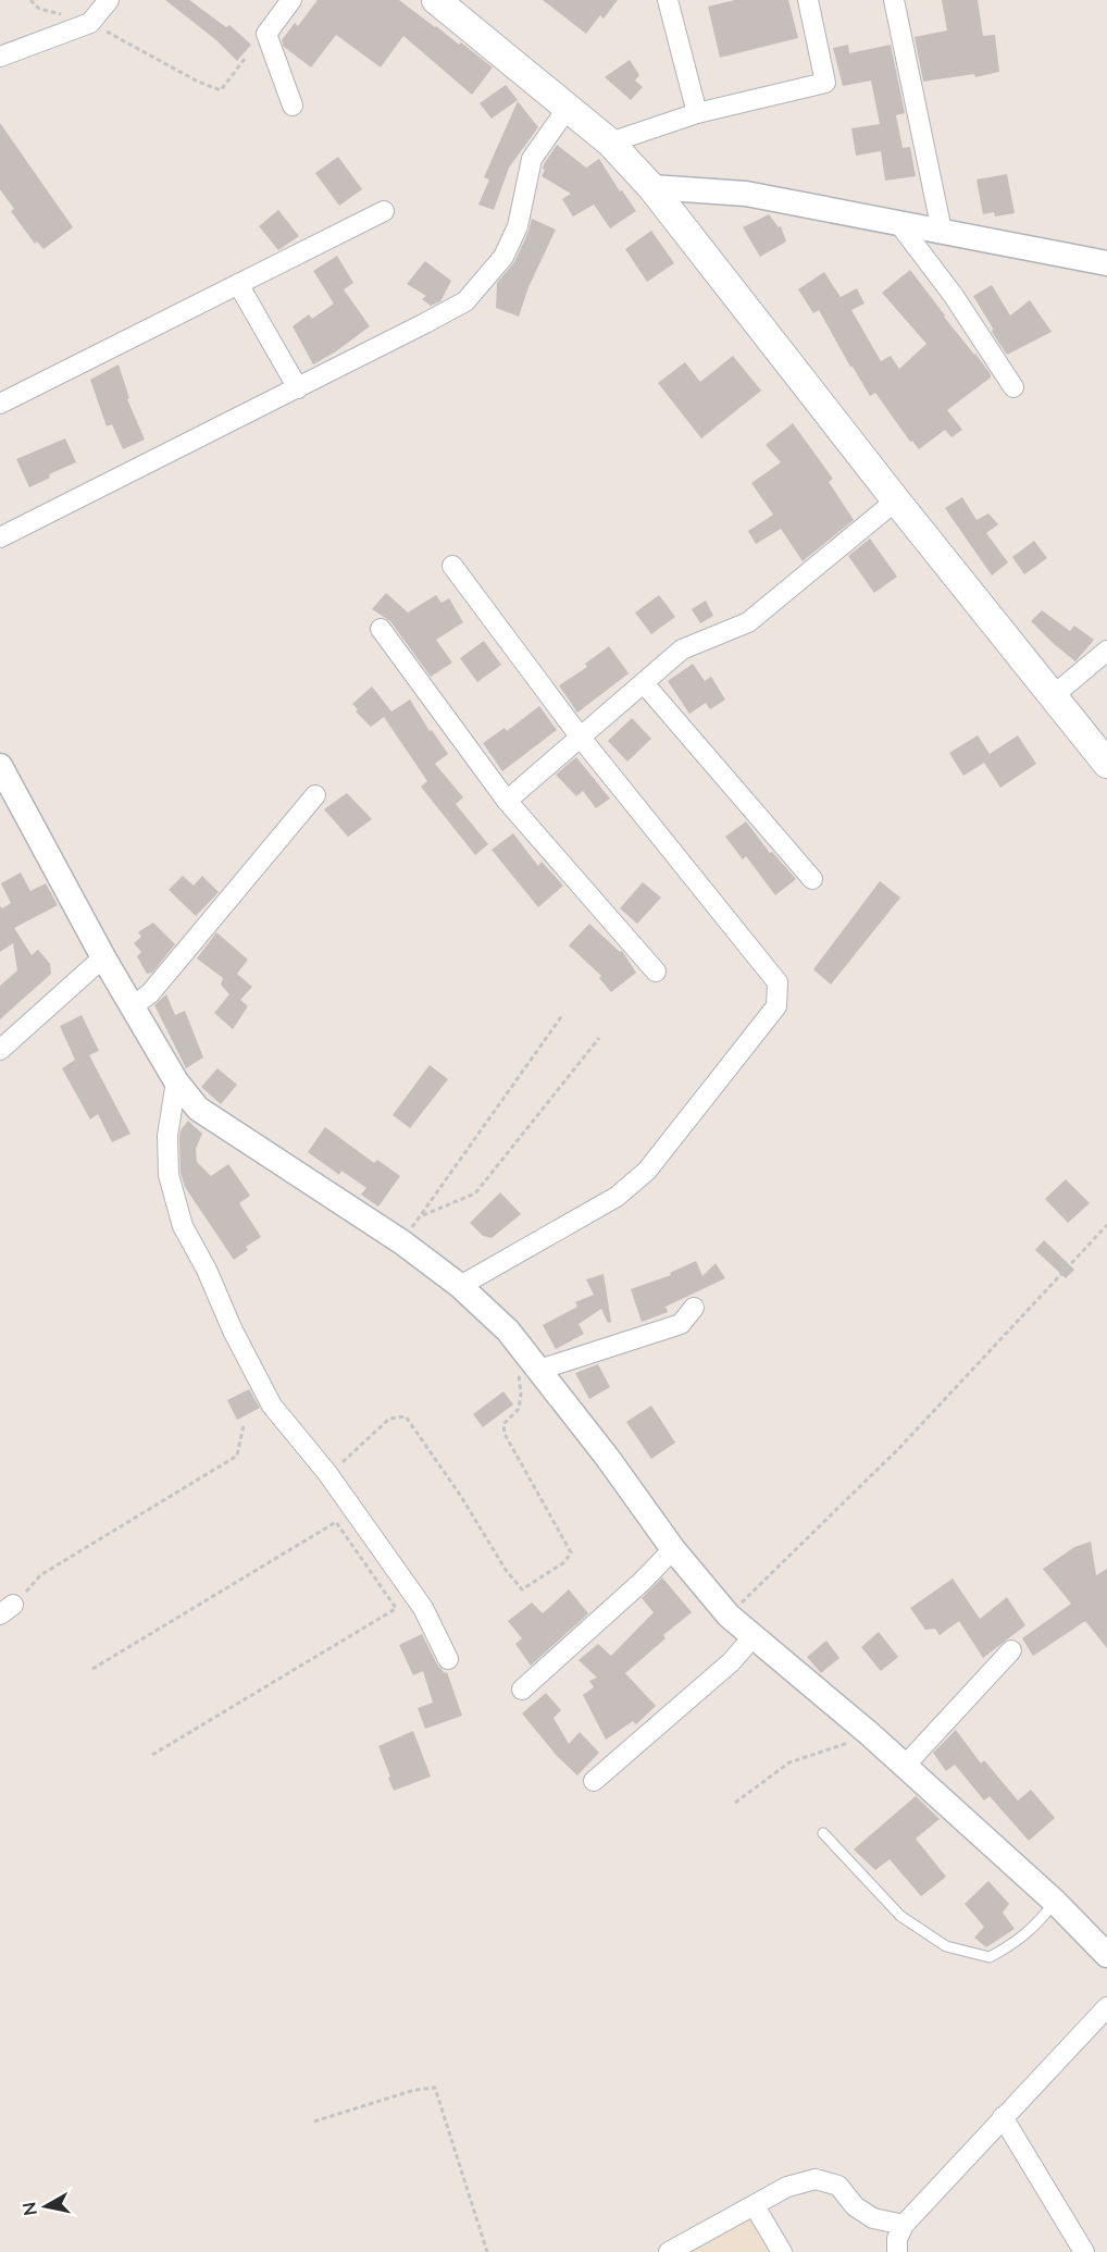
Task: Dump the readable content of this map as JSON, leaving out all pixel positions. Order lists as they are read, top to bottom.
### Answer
{
  "north": "left"
}
